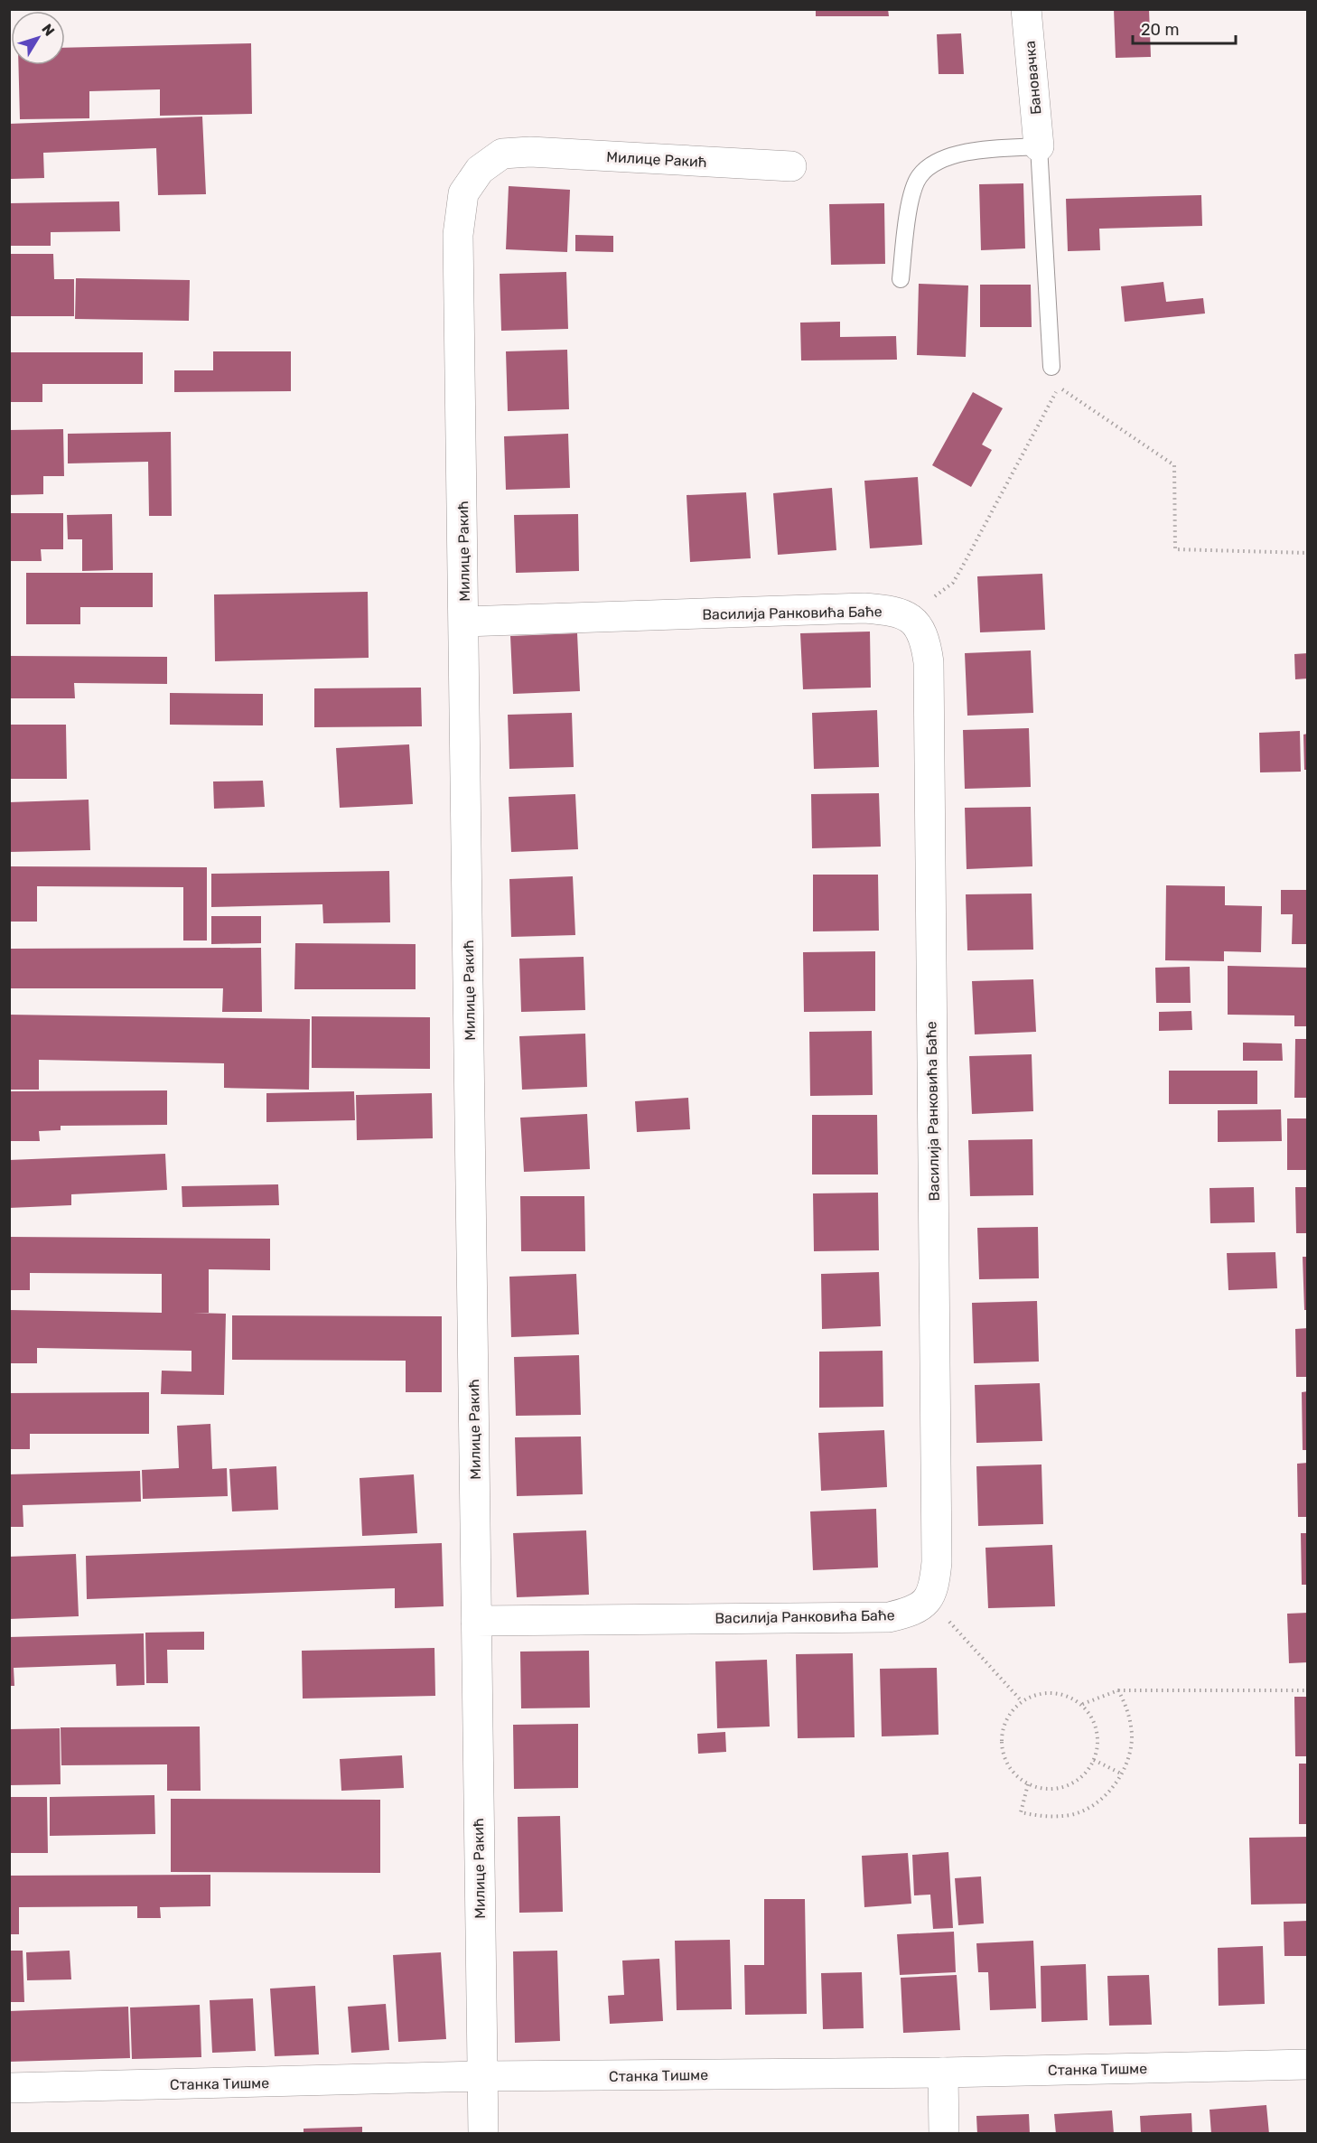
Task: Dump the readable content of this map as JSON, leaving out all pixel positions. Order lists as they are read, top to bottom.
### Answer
{
  "streets": {
    "street": [
      "Бановачка",
      "Милице Ракић",
      "Василија Ранковића Баће",
      "Станка Тишме"
    ]
  },
  "crossings": [
    ["Милице Ракић", "Василија Ранковића Баће"],
    ["Милице Ракић", "Станка Тишме"]
  ],
  "scale_bar": "20 m",
  "north": "top right"
}
